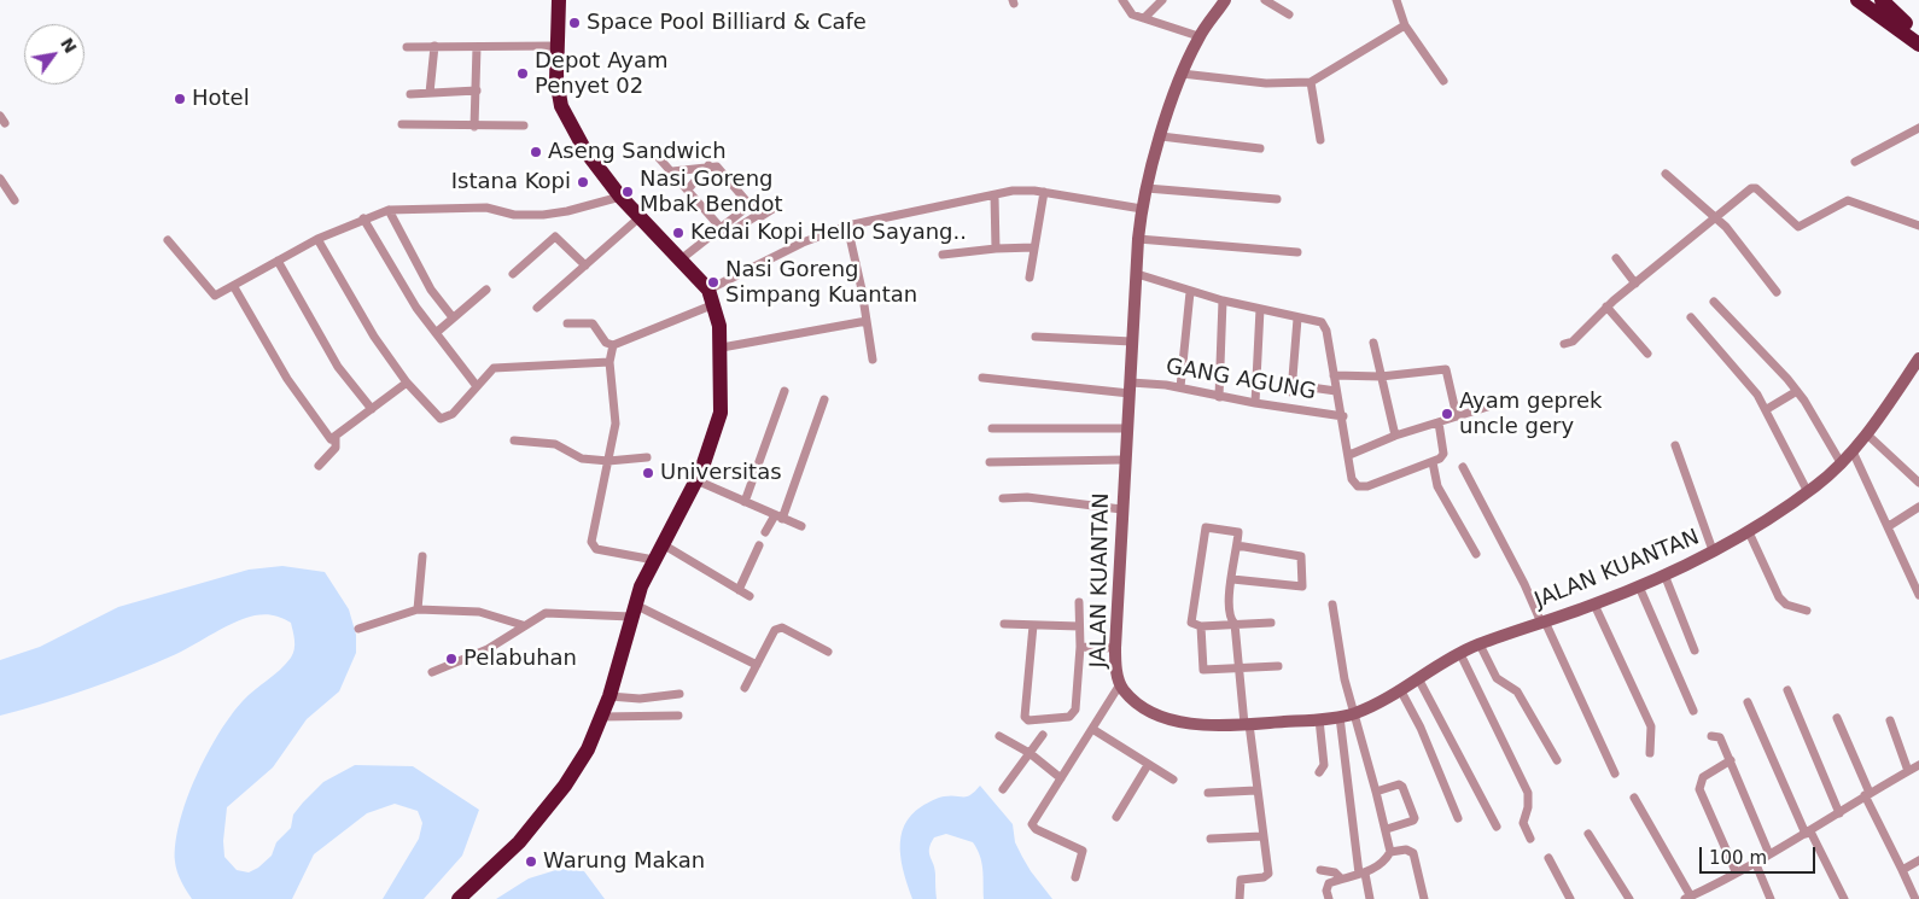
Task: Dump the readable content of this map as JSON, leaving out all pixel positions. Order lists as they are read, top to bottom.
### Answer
{
  "streets": {
    "street": ["GANG AGUNG", "JALAN KUANTAN"]
  },
  "crossings": [
    ["GANG AGUNG", "JALAN KUANTAN"]
  ],
  "places": [
    "Space Pool Billiard & Cafe",
    "Depot Ayam Penyet 02",
    "Hotel",
    "Aseng Sandwich",
    "Istana Kopi",
    "Nasi Goreng Mbak Bendot",
    "Kedai Kopi Hello Sayang..",
    "Nasi Goreng Simpang Kuantan",
    "Ayam geprek uncle gery",
    "Universitas",
    "Pelabuhan",
    "Warung Makan"
  ],
  "scale_bar": "100 m",
  "north": "top right"
}
